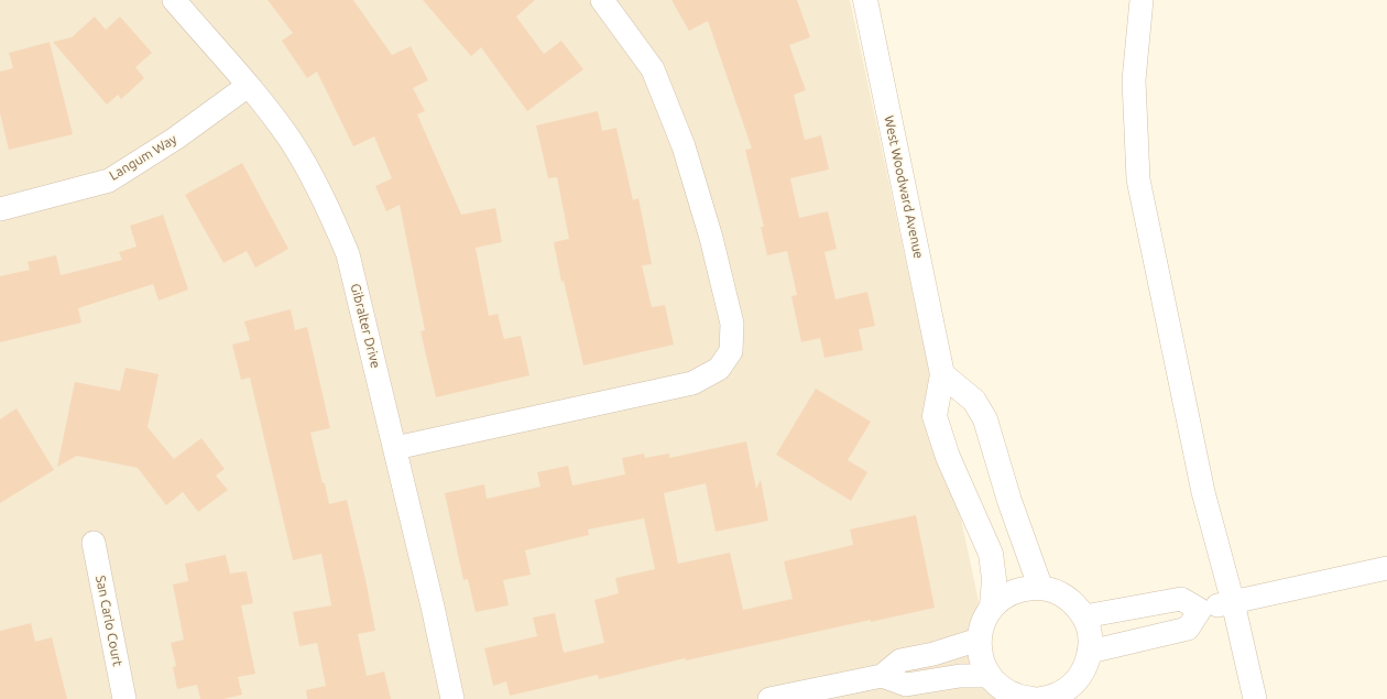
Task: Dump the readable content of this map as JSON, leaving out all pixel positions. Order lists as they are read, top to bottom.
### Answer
{
  "streets": {
    "street": [
      "Langum Way",
      "West Woodward Avenue",
      "Gibralter Drive",
      "San Carlo Court"
    ]
  },
  "crossings": [
    ["Langum Way", "Gibralter Drive"]
  ]
}
